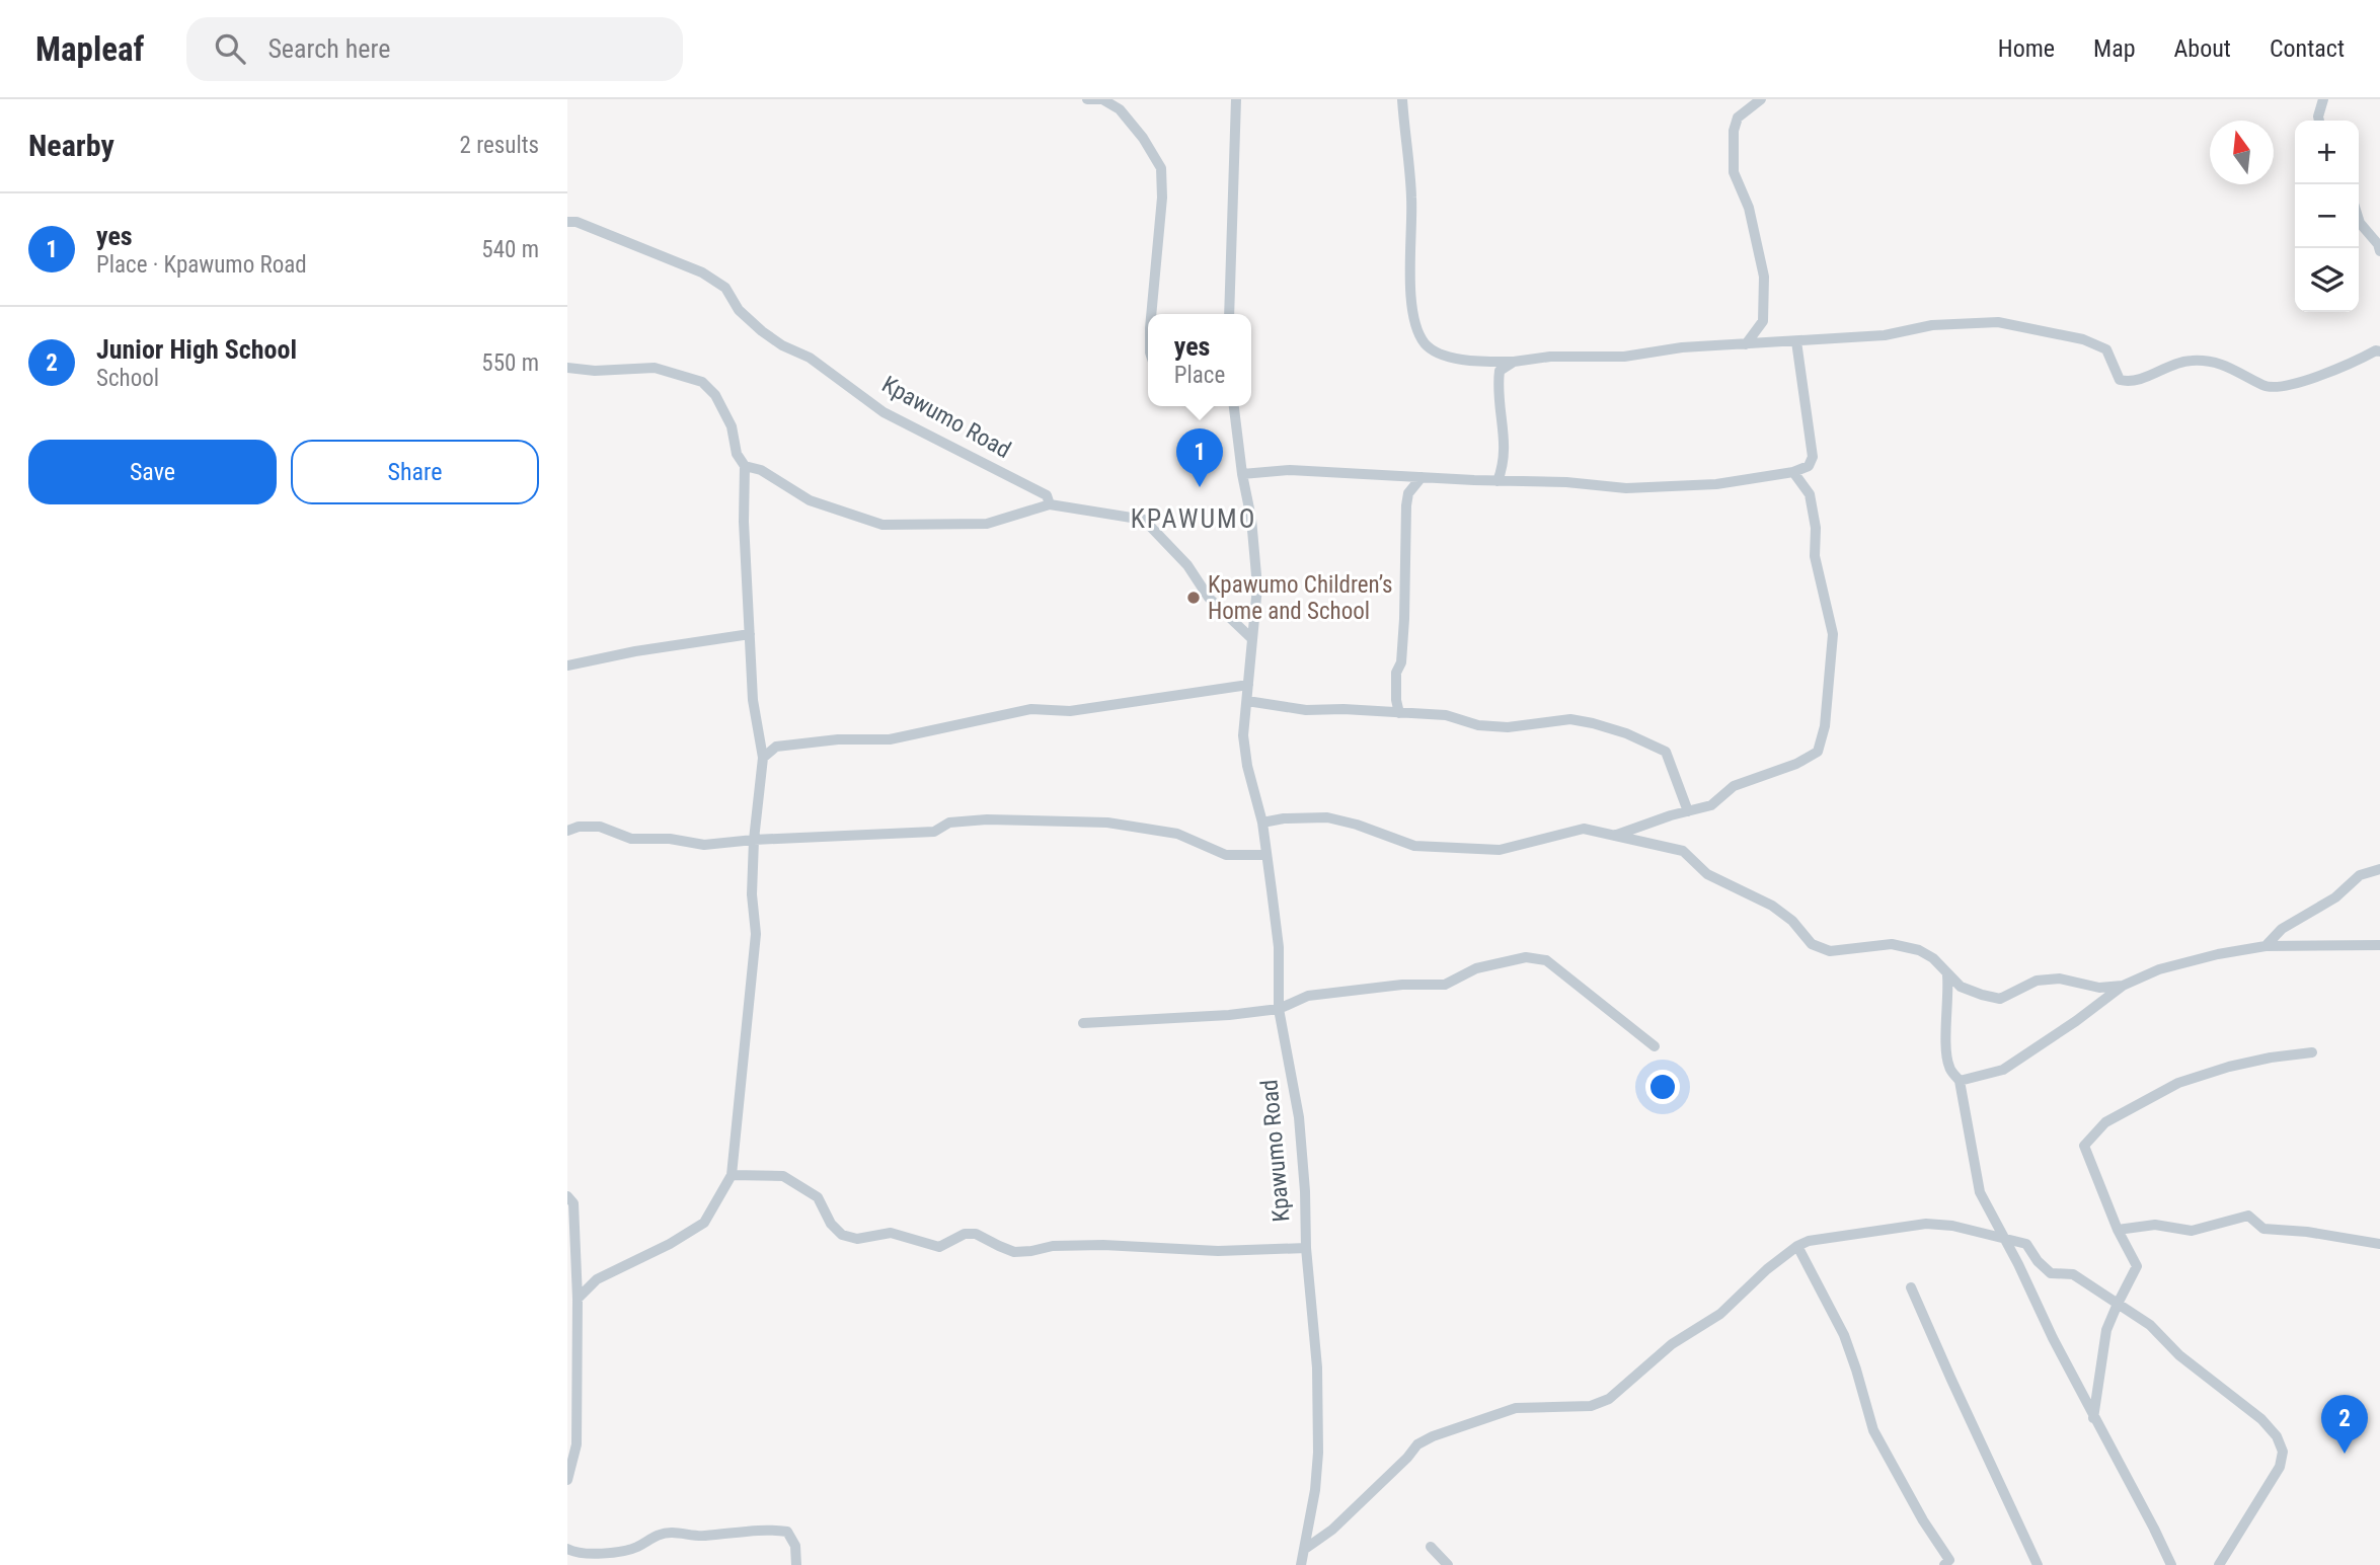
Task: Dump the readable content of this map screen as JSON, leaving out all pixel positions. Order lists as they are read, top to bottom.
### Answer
{
  "streets": {
    "street": ["Kpawumo Road"]
  },
  "districts": ["KPAWUMO"],
  "places": ["Kpawumo Children’s Home and School"],
  "north": "top",
  "page": {
    "header": "Mapleaf",
    "search": "Search here",
    "nav": [
      "Home",
      "Map",
      "About",
      "Contact"
    ],
    "heading": ["Nearby", "2 results"],
    "map_buttons": ["+", "−"],
    "list": [
      {
        "mark": "1",
        "name": "yes",
        "note": "Place · Kpawumo Road",
        "value": "540 m"
      },
      {
        "mark": "2",
        "name": "Junior High School",
        "note": "School",
        "value": "550 m"
      }
    ],
    "popup": ["yes", "Place"],
    "buttons": ["Save", "Share"],
    "pins": ["1", "2"]
  }
}
